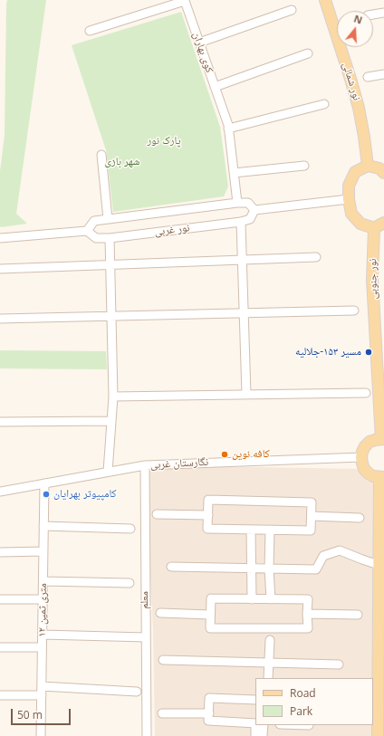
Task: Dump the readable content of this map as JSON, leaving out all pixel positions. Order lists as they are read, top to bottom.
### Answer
{
  "streets": {
    "main road": ["نور شمالی", "نور جنوبی"],
    "street": [
      "کوی بهاران",
      "نور غربی",
      "نگارستان غربی",
      "معلم",
      "۱۲ متری ثمین"
    ]
  },
  "crossings": [
    ["کوی بهاران", "نور غربی"],
    ["نگارستان غربی", "معلم"],
    ["نگارستان غربی", "۱۲ متری ثمین"]
  ],
  "parks": ["پارک نور", "شهر بازی"],
  "places": ["مسیر ۱۵۳-جلالیه", "کافه نوین", "کامپیوتر بهرایان"],
  "legend": ["Road", "Park"],
  "scale_bar": "50 m",
  "north": "top"
}
